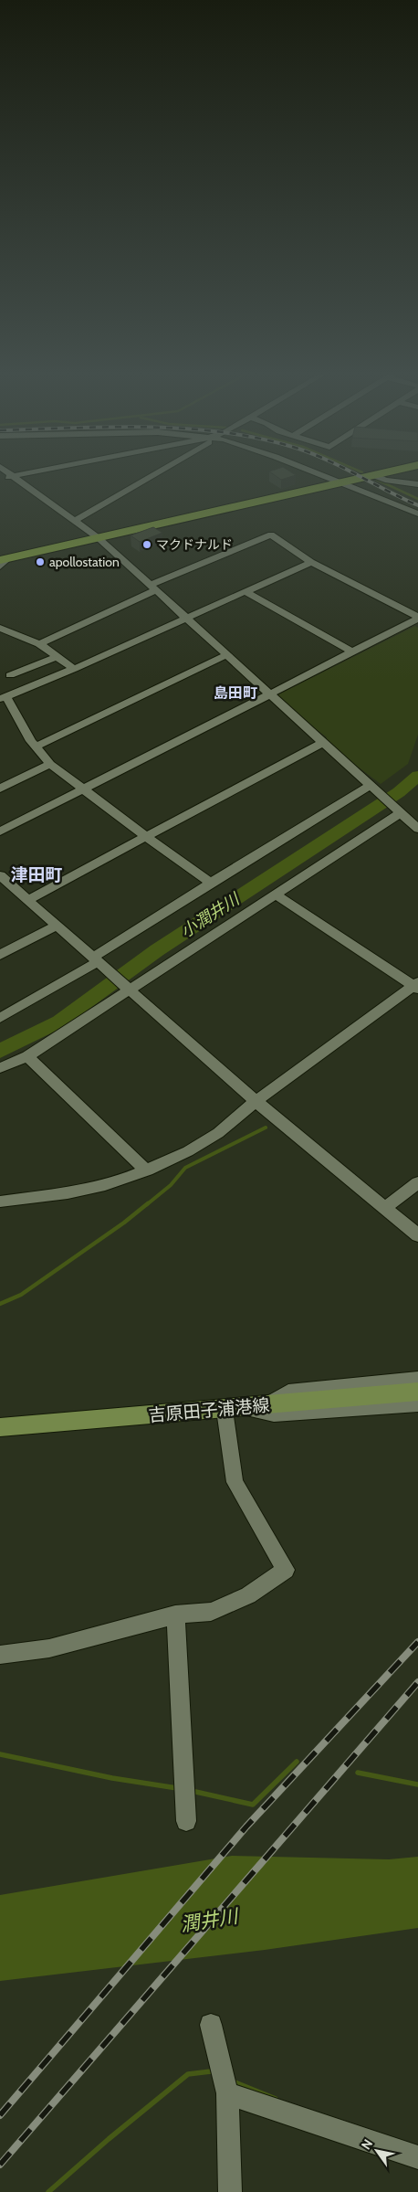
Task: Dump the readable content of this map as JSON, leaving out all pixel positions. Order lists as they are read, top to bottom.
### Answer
{
  "streets": {
    "main road": ["吉原田子浦港線"]
  },
  "districts": ["島田町", "津田町"],
  "water": ["小潤井川", "潤井川"],
  "places": ["マクドナルド", "apollostation"],
  "north": "top left"
}
